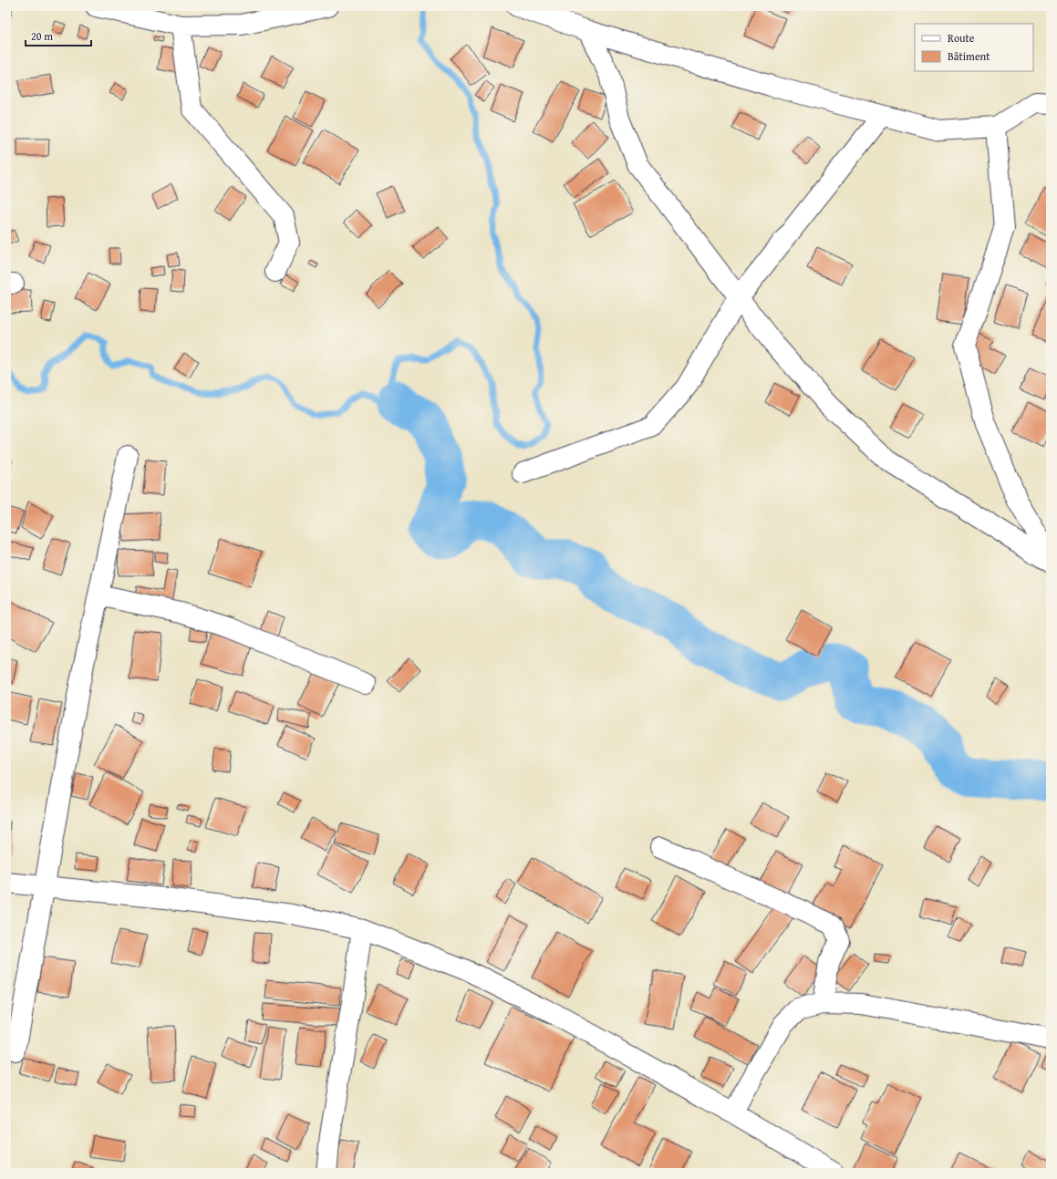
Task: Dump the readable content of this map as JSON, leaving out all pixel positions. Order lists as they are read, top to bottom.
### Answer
{
  "legend": ["Route", "Bâtiment"],
  "scale_bar": "20 m"
}
